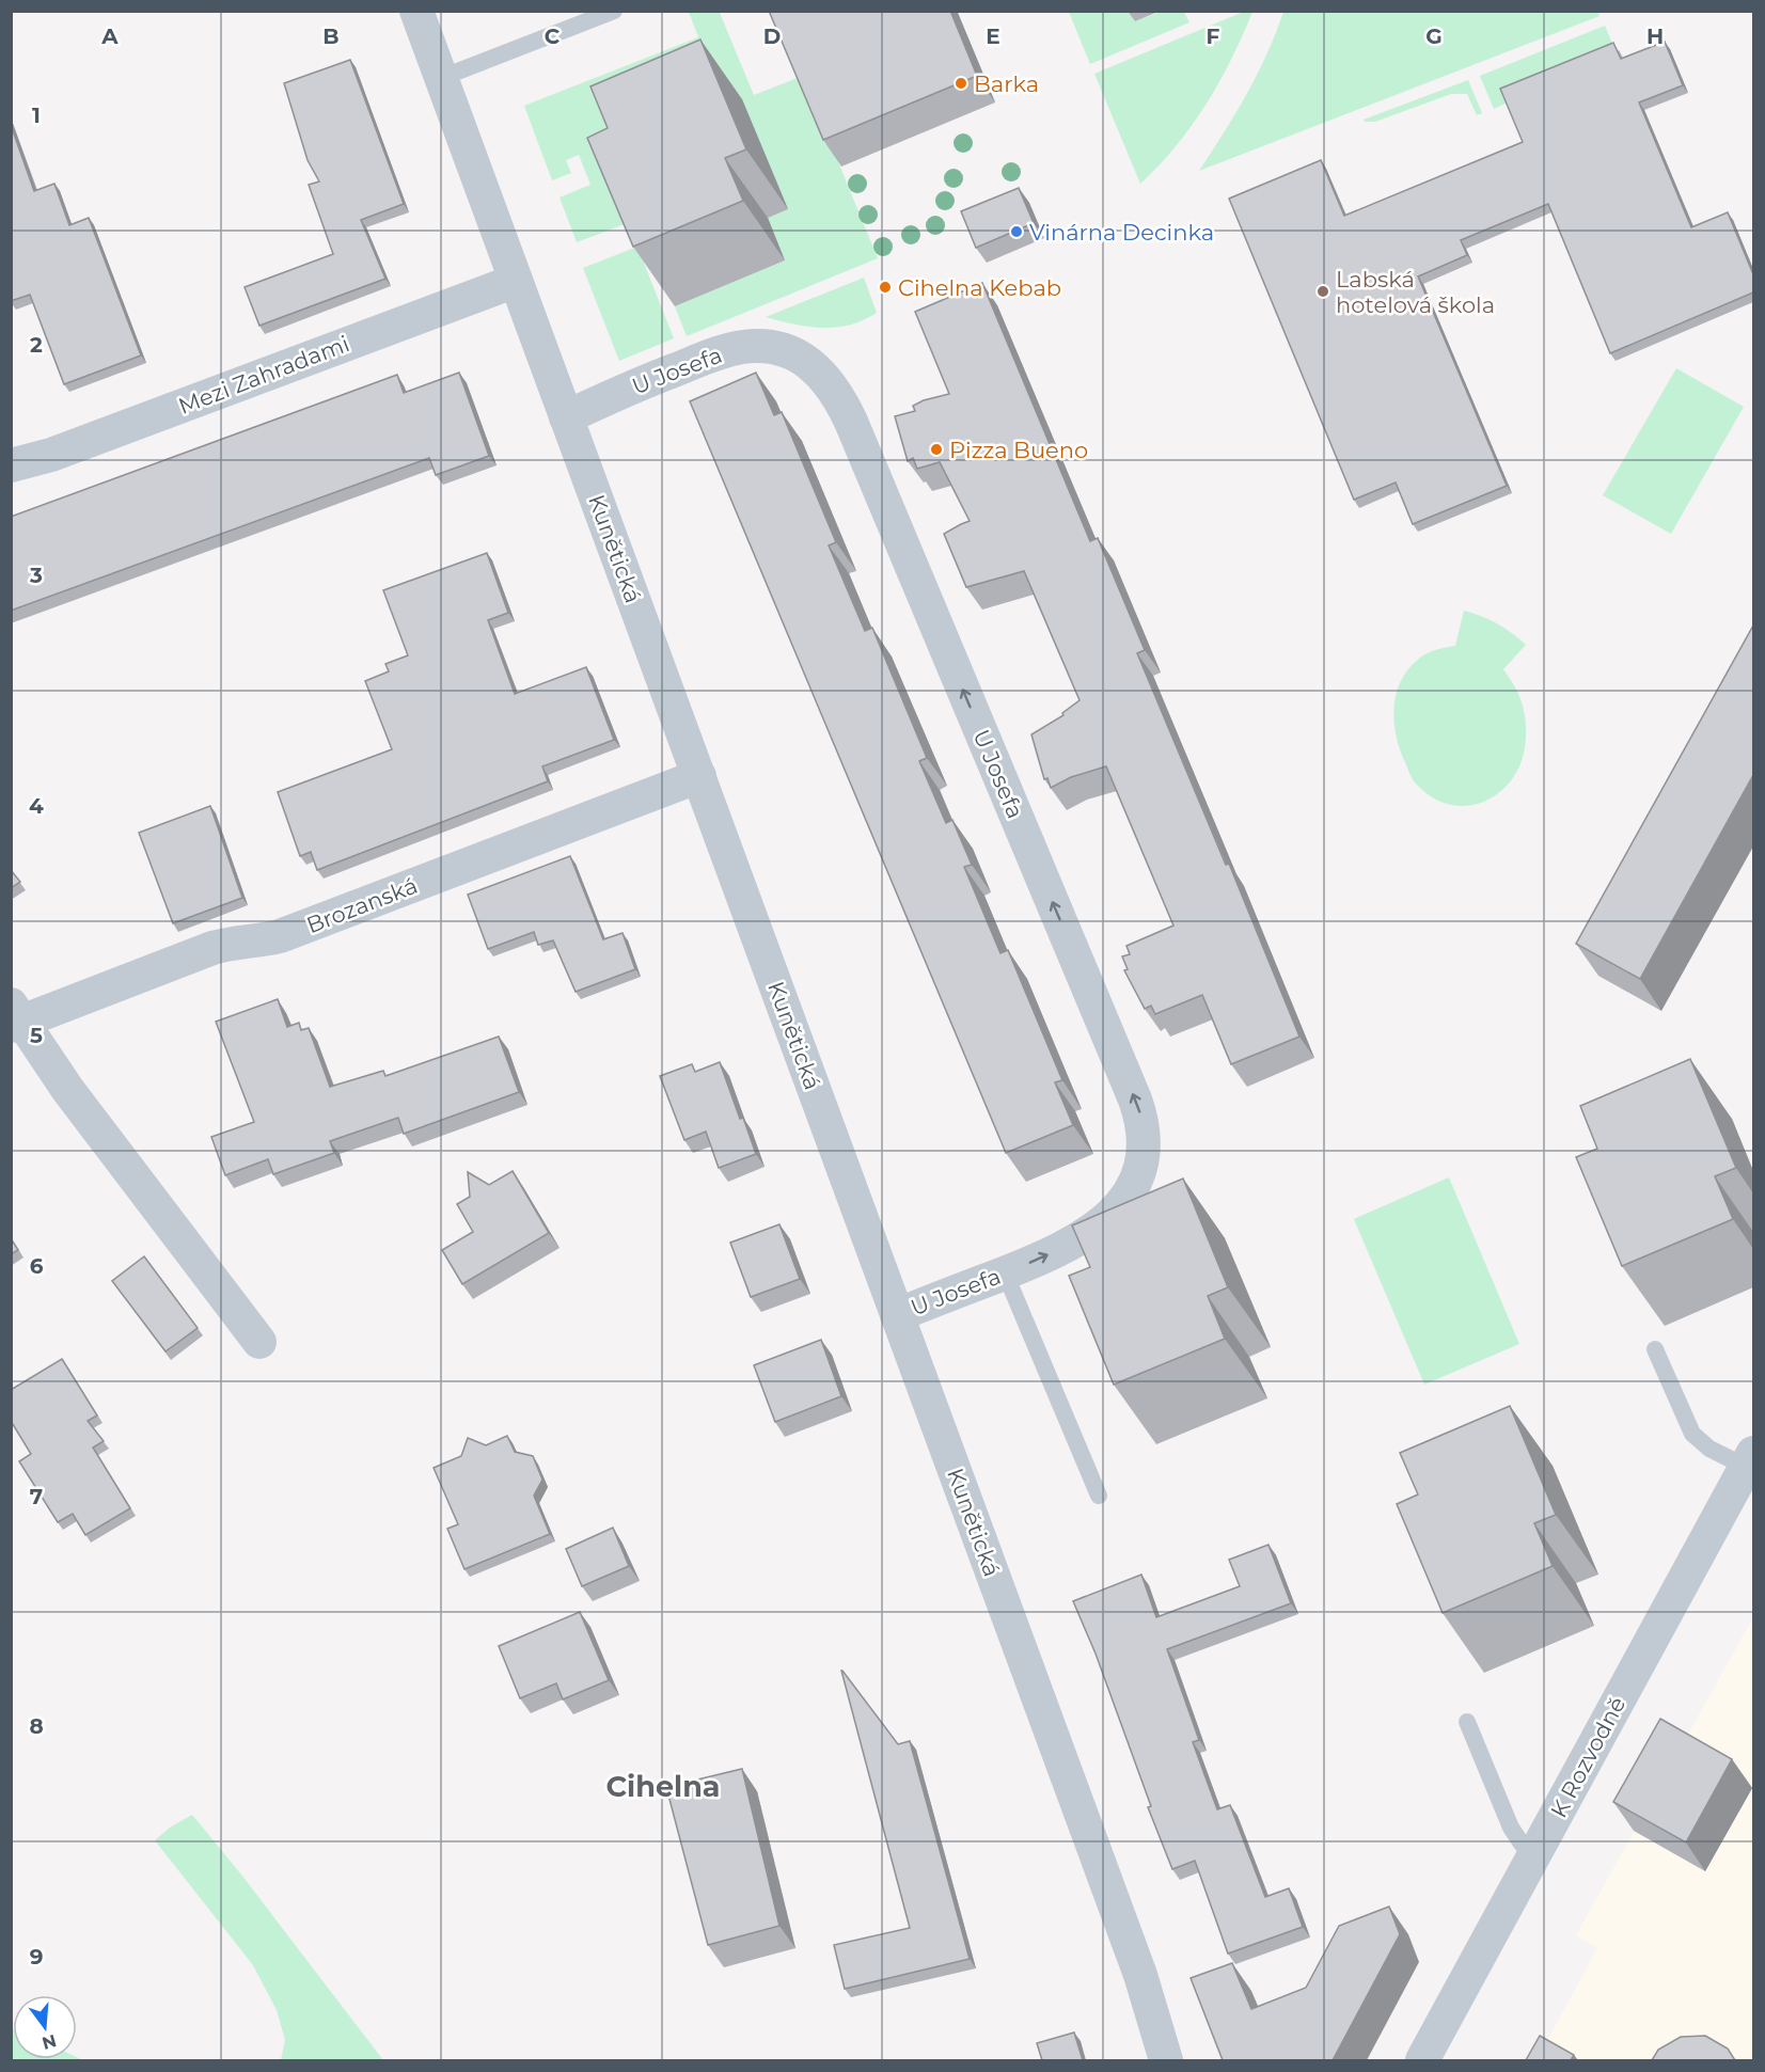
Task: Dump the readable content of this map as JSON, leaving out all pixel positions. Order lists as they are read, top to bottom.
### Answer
{
  "streets": {
    "street": [
      "U Josefa",
      "Mezi Zahradami",
      "Kunětická",
      "Brozanská",
      "K Rozvodně"
    ]
  },
  "crossings": [
    ["U Josefa", "Kunětická"],
    ["Mezi Zahradami", "Kunětická"],
    ["Kunětická", "Brozanská"]
  ],
  "districts": ["Cihelna"],
  "places": [
    "Barka",
    "Vinárna Decinka",
    "Cihelna Kebab",
    "Labská hotelová škola",
    "Pizza Bueno"
  ],
  "north": "bottom",
  "grid": {
    "columns": [
      "A",
      "B",
      "C",
      "D",
      "E",
      "F",
      "G",
      "H"
    ],
    "rows": [
      "1",
      "2",
      "3",
      "4",
      "5",
      "6",
      "7",
      "8",
      "9"
    ]
  }
}
